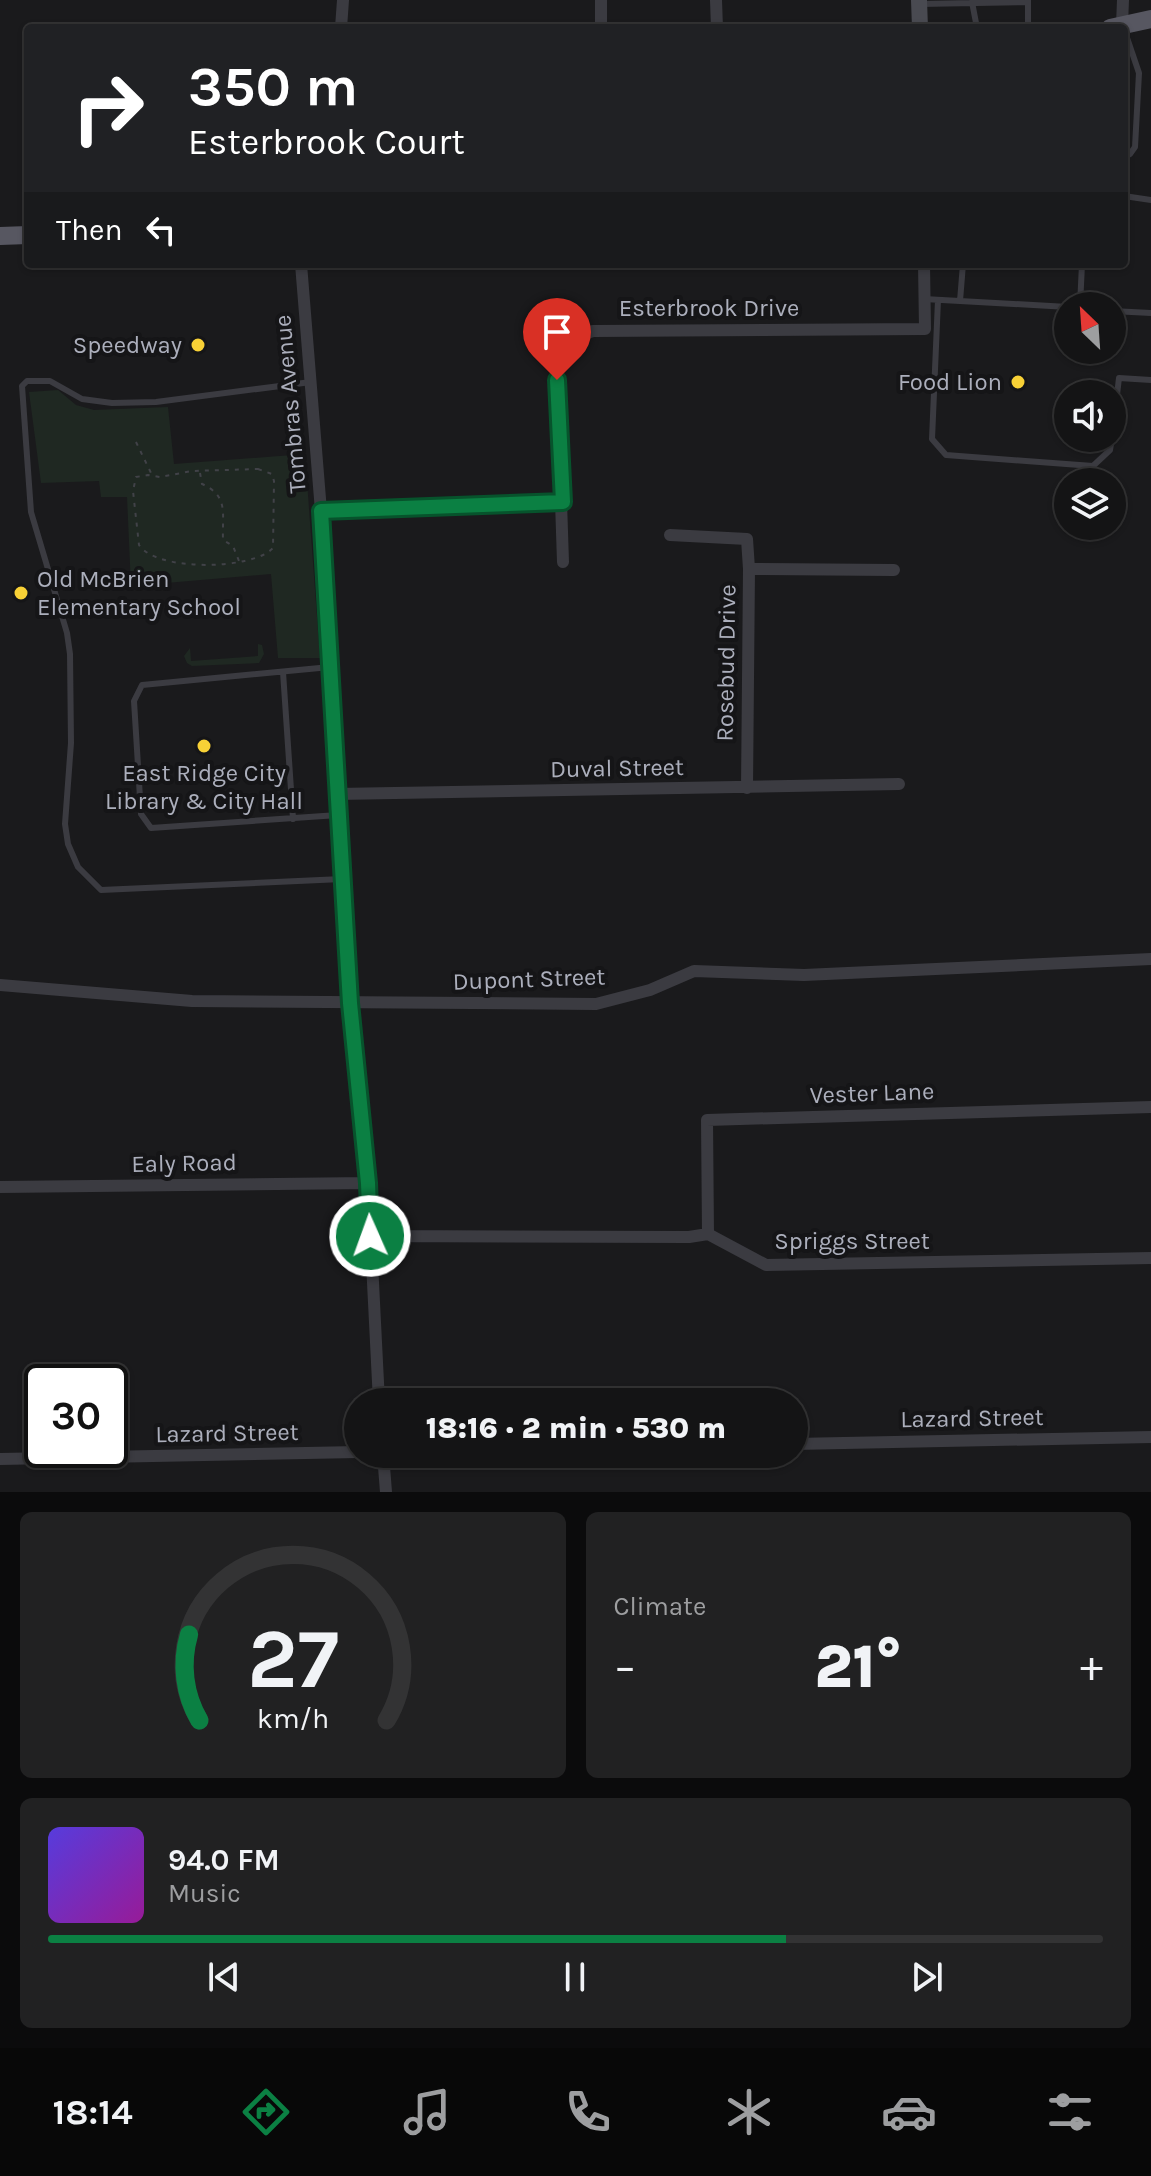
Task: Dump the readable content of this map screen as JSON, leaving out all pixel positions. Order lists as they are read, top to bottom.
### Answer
{
  "streets": {
    "street": [
      "Esterbrook Drive",
      "Tombras Avenue",
      "Rosebud Drive",
      "Duval Street",
      "Dupont Street",
      "Vester Lane",
      "Ealy Road",
      "Spriggs Street",
      "Lazard Street"
    ]
  },
  "crossings": [
    ["Tombras Avenue", "Duval Street"],
    ["Tombras Avenue", "Dupont Street"],
    ["Tombras Avenue", "Ealy Road"],
    ["Rosebud Drive", "Duval Street"],
    ["Vester Lane", "Spriggs Street"]
  ],
  "places": [
    "Speedway",
    "Food Lion",
    "Old McBrien Elementary School",
    "East Ridge City Library & City Hall"
  ],
  "north": "top left",
  "page": {
    "turn": ["350 m", "Esterbrook Court"],
    "then": "Then",
    "limit": "30",
    "trip": "18:16 · 2 min · 530 m",
    "tile": "Climate",
    "heat": ["−", "21°", "+"],
    "song": ["94.0 FM", "Music"],
    "tabs": "18:14",
    "gauge": ["27", "km/h"]
  }
}
